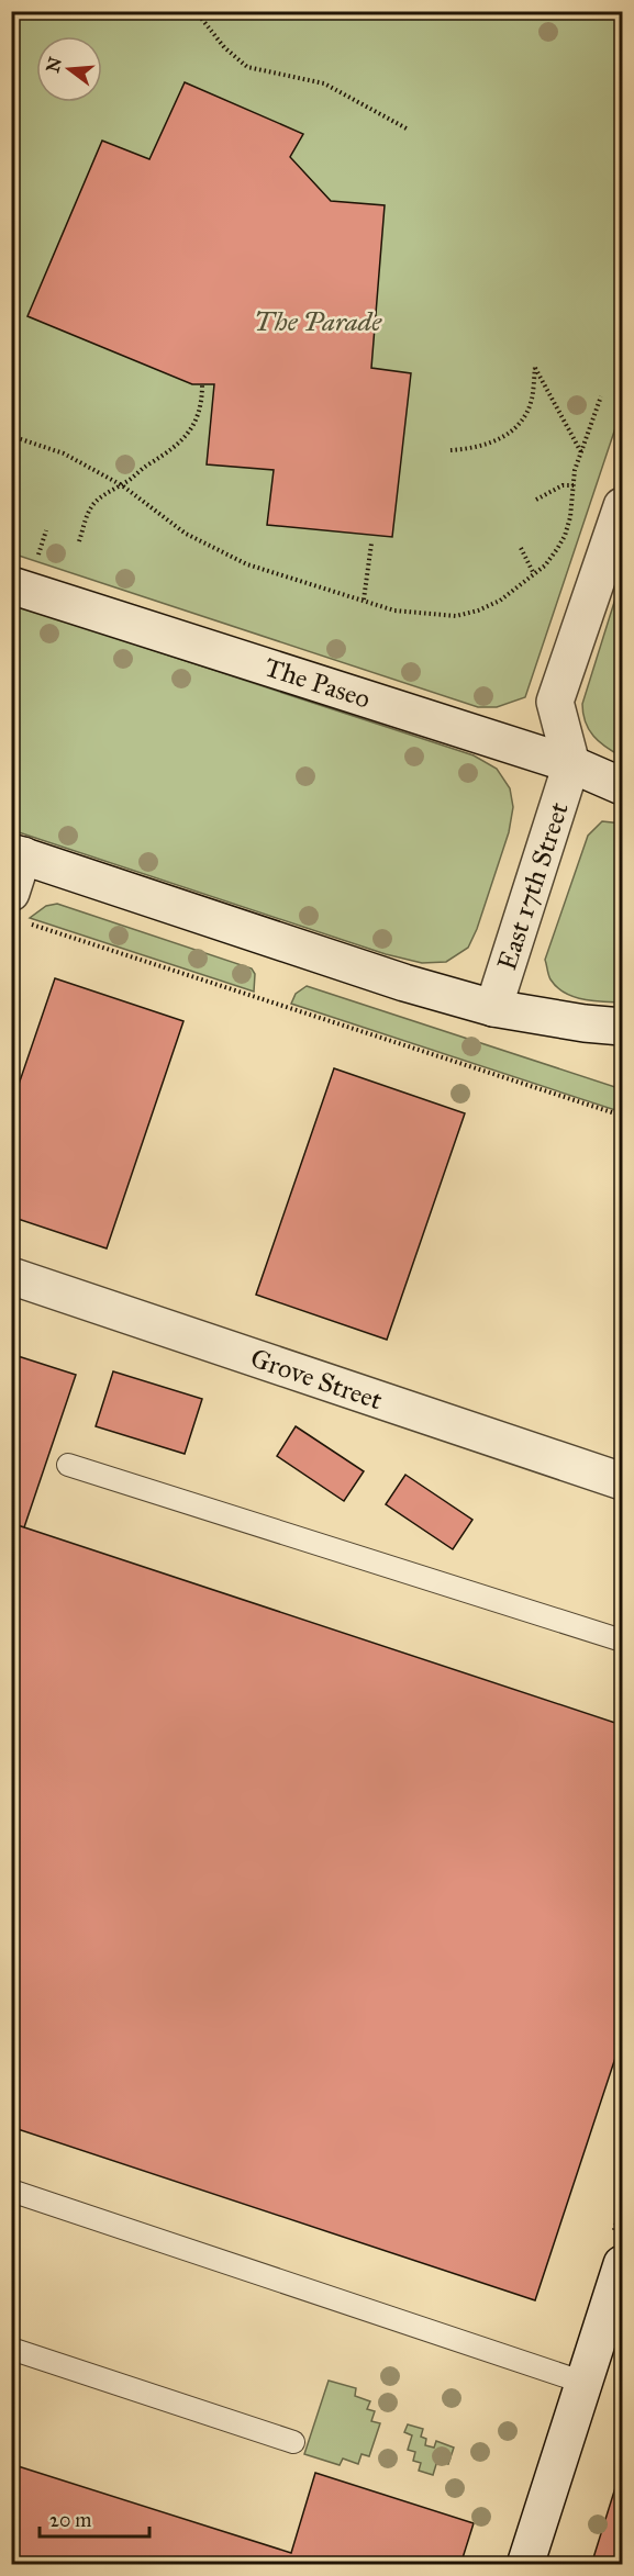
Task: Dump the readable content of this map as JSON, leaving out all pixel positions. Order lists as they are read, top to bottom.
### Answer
{
  "streets": {
    "main road": ["The Paseo", "East 17th Street", "Grove Street"]
  },
  "crossings": [
    ["The Paseo", "East 17th Street"]
  ],
  "parks": ["The Parade"],
  "scale_bar": "20 m",
  "north": "left"
}
